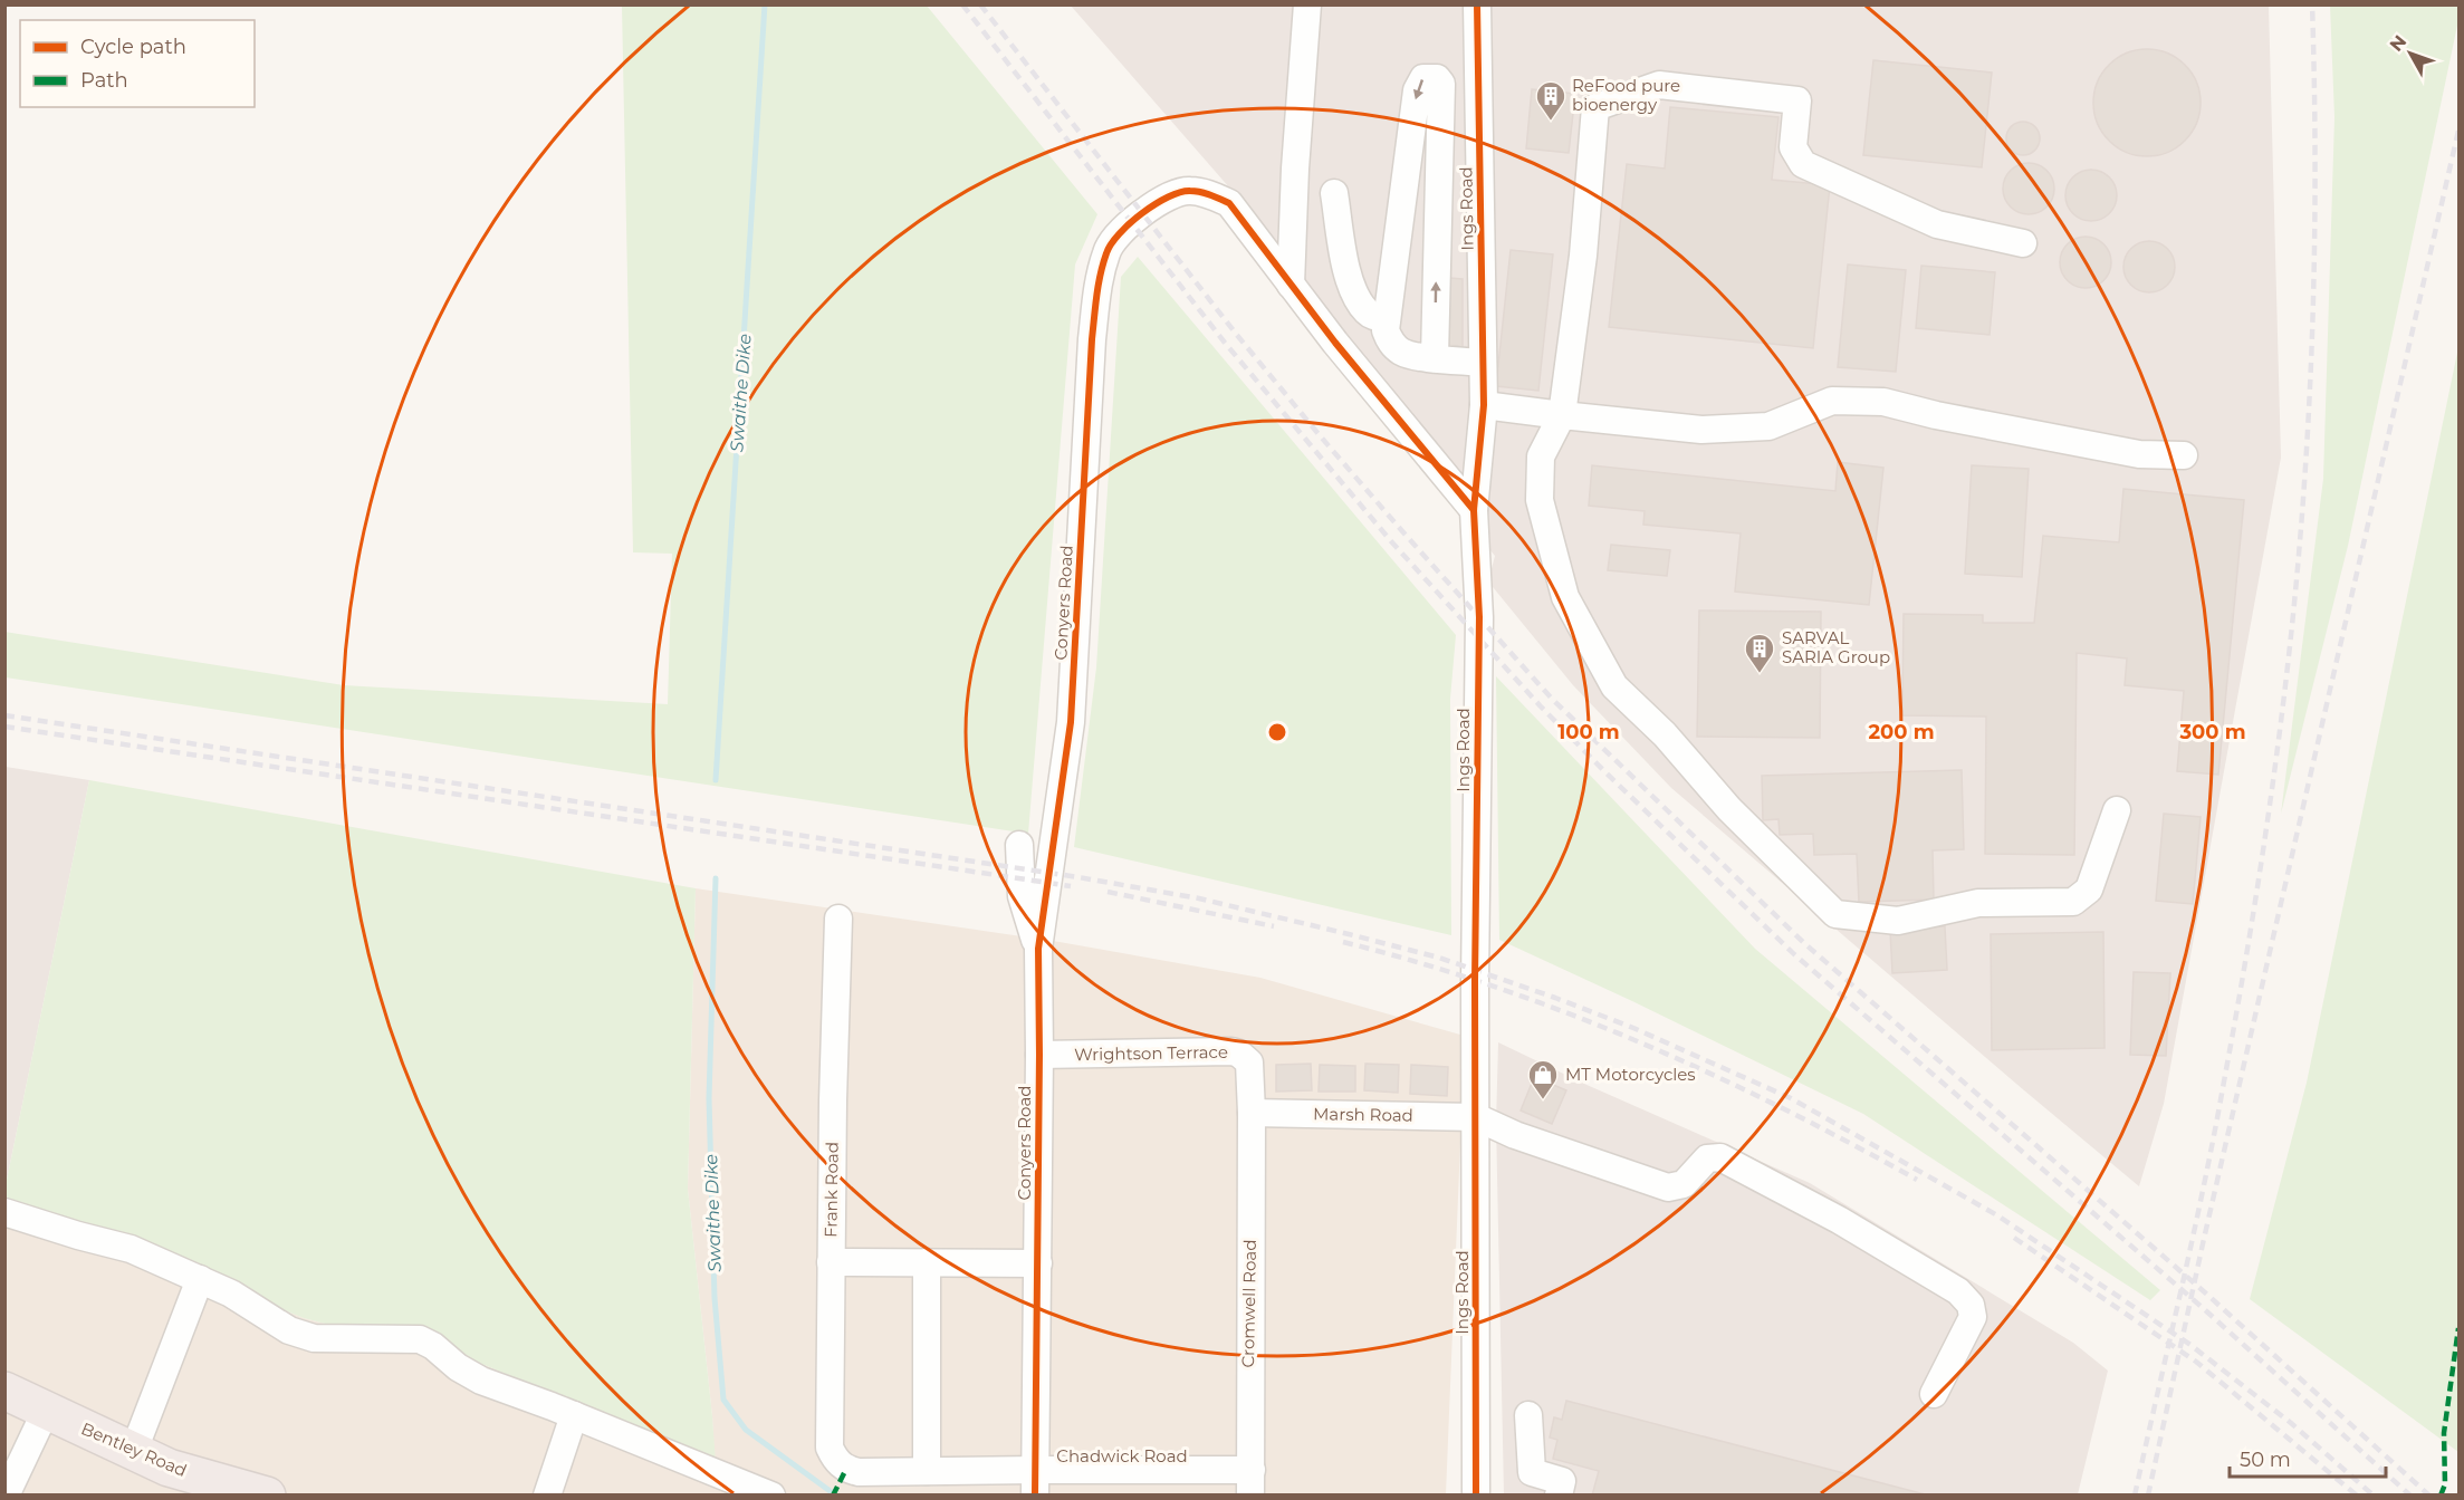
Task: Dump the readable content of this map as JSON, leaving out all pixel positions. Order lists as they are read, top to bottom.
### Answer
{
  "streets": {
    "highway": ["Bentley Road"],
    "street": [
      "Ings Road",
      "Conyers Road",
      "Wrightson Terrace",
      "Marsh Road",
      "Frank Road",
      "Cromwell Road",
      "Chadwick Road"
    ]
  },
  "crossings": [
    ["Ings Road", "Conyers Road"],
    ["Ings Road", "Marsh Road"],
    ["Conyers Road", "Wrightson Terrace"],
    ["Conyers Road", "Chadwick Road"],
    ["Wrightson Terrace", "Marsh Road"],
    ["Wrightson Terrace", "Cromwell Road"],
    ["Marsh Road", "Cromwell Road"],
    ["Frank Road", "Chadwick Road"],
    ["Cromwell Road", "Chadwick Road"]
  ],
  "water": ["Swaithe Dike"],
  "places": {
    "building": ["ReFood pure bioenergy", "SARVAL SARIA Group"],
    "shop": ["MT Motorcycles"]
  },
  "legend": ["Cycle path", "Path"],
  "scale_bar": "50 m",
  "north": "top left",
  "rings": ["100 m", "200 m", "300 m"]
}
